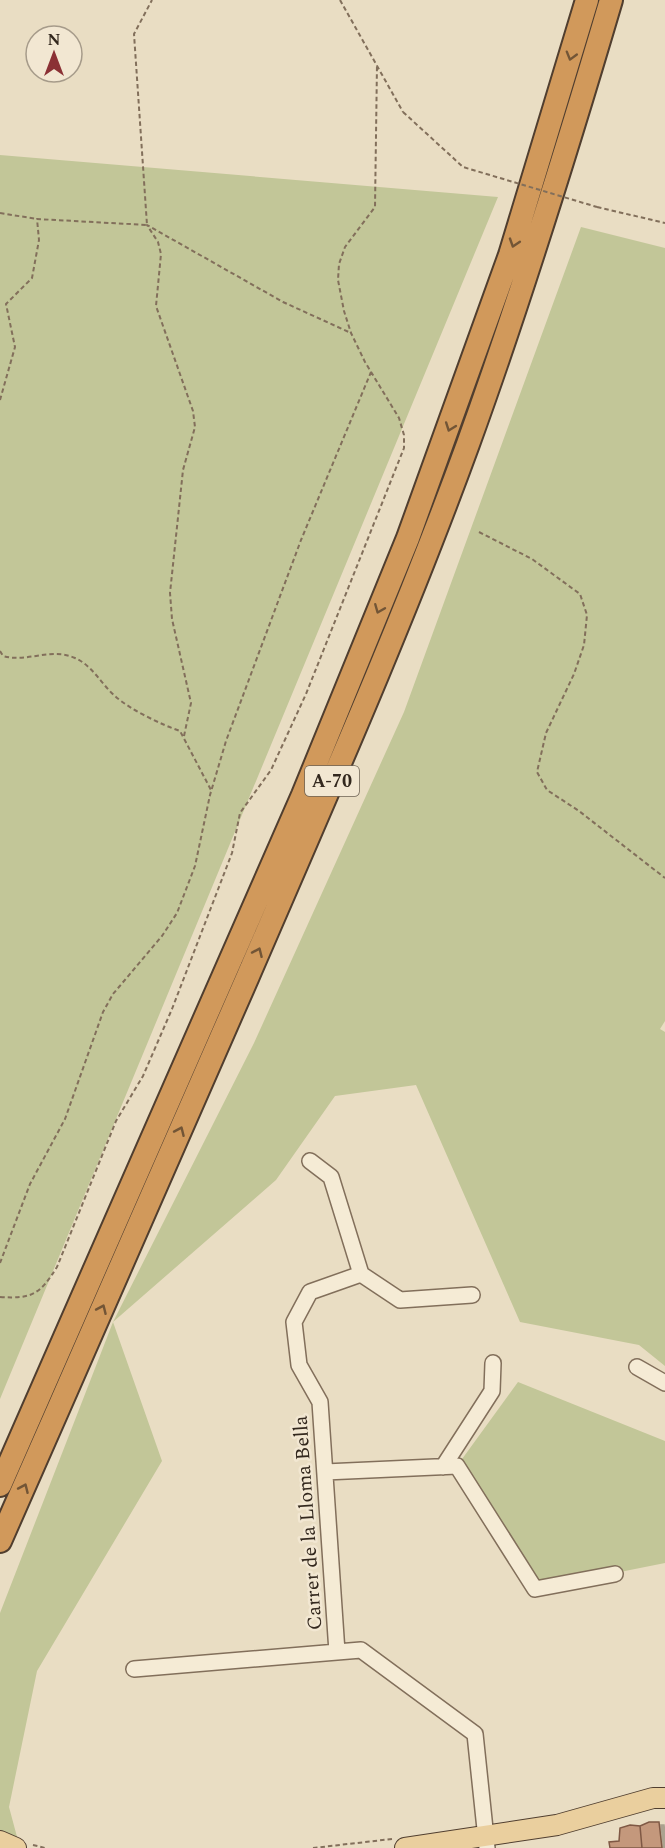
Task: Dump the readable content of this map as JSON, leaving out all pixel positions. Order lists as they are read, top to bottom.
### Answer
{
  "streets": {
    "highway": ["A-70"],
    "street": ["Carrer de la Lloma Bella"]
  },
  "north": "top"
}
